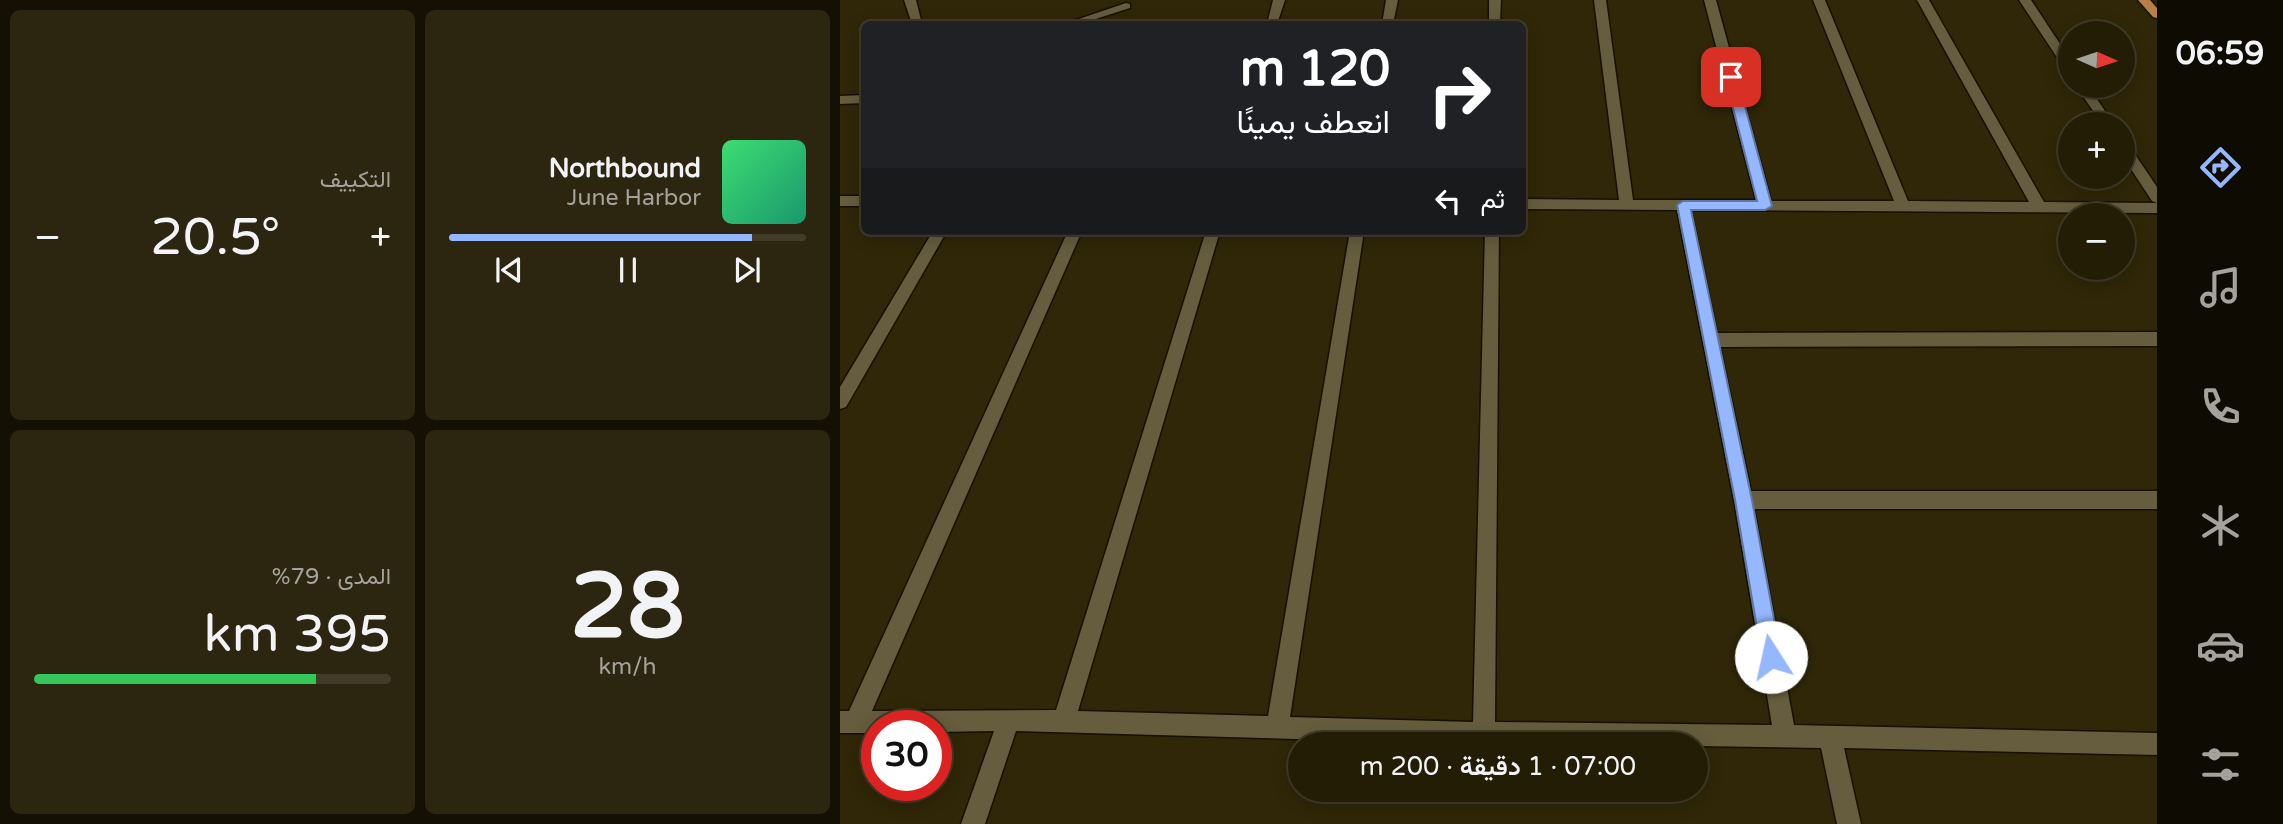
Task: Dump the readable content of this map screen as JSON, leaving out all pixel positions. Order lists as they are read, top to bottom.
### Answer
{
  "north": "right",
  "page": {
    "tabs": "06:59",
    "tile": [
      "التكييف",
      ["28", "km/h"],
      ["المدى · 79%", "395 km"]
    ],
    "map_buttons": ["+", "−"],
    "turn": ["120 m", "انعطف يمينًا"],
    "song": ["Northbound", "June Harbor"],
    "then": "ثم",
    "heat": ["−", "20.5°", "+"],
    "limit": "30",
    "trip": "07:00 · 1 دقيقة · 200 m"
  }
}
